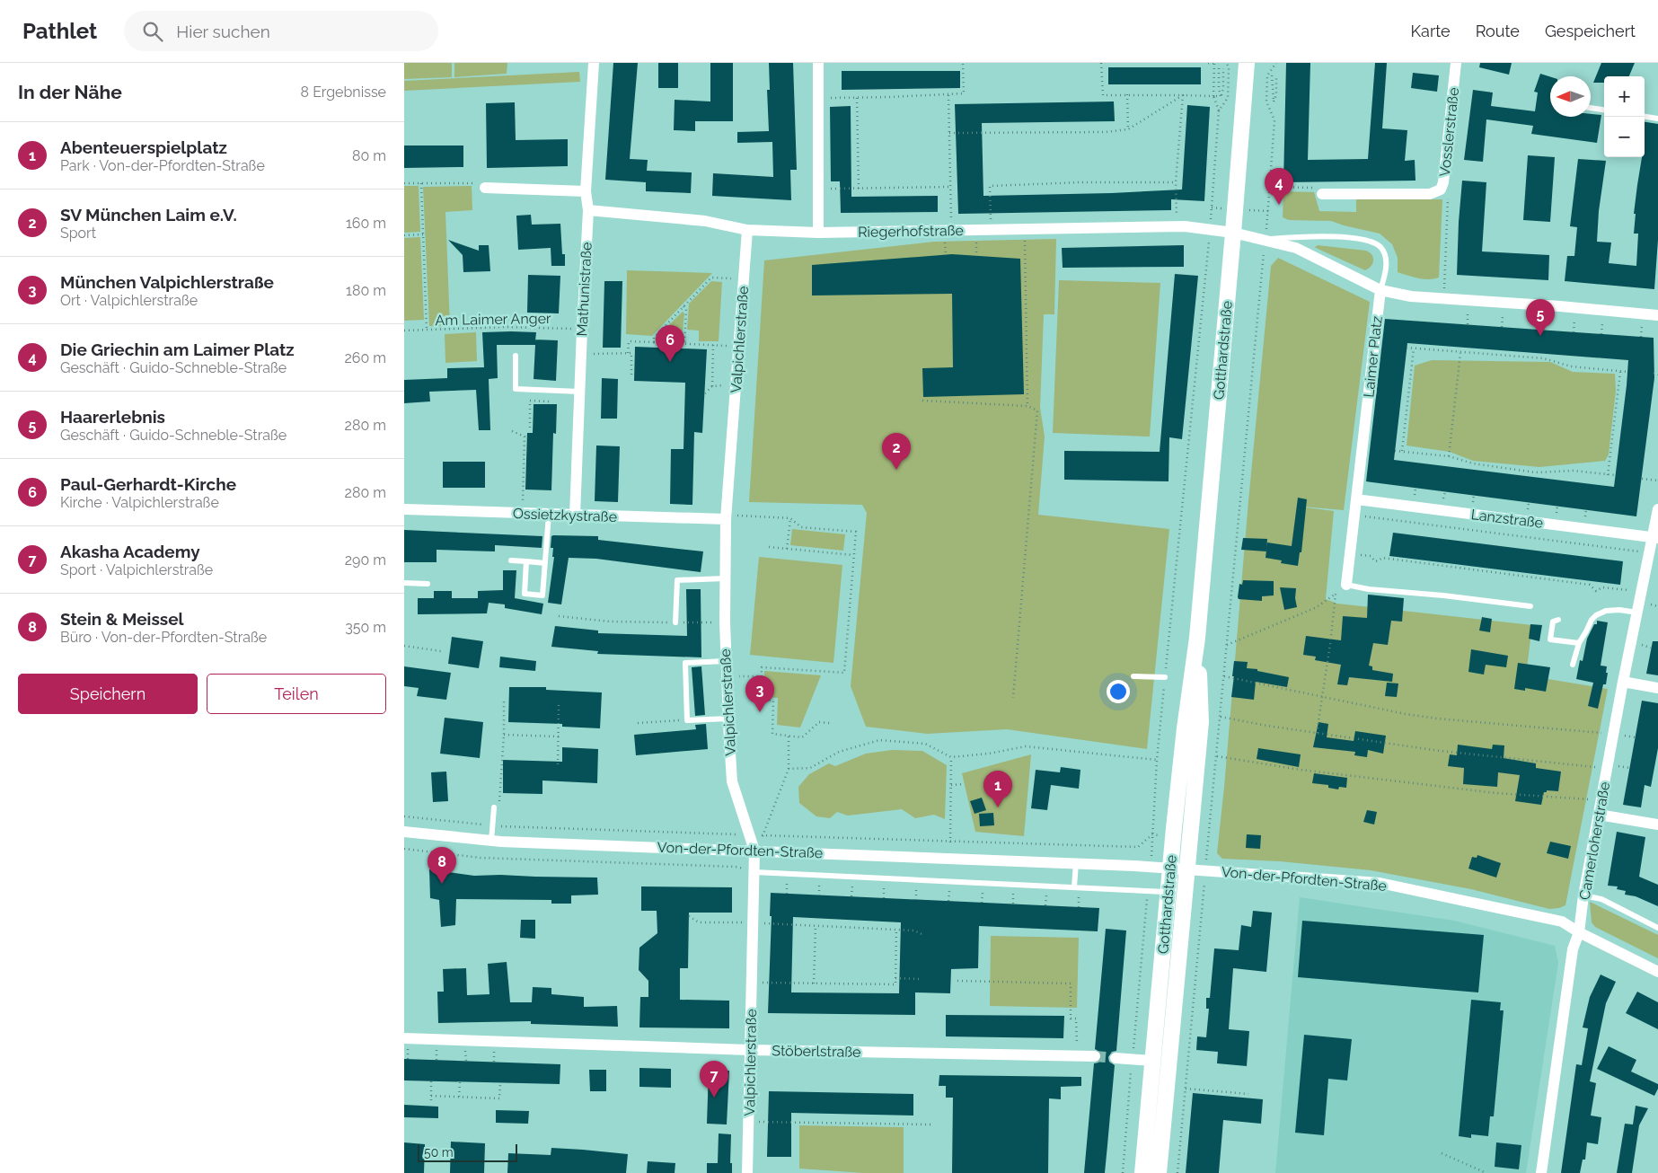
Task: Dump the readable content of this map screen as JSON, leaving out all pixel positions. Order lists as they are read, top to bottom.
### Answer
{
  "streets": {
    "street": [
      "Vosslerstraße",
      "Riegerhofstraße",
      "Mathunistraße",
      "Valpichlerstraße",
      "Gotthardstraße",
      "Laimer Platz",
      "Ossietzkystraße",
      "Lanzstraße",
      "Camerloherstraße",
      "Von-der-Pfordten-Straße",
      "Stöberlstraße"
    ],
    "path": ["Am Laimer Anger"]
  },
  "crossings": [
    ["Riegerhofstraße", "Mathunistraße"],
    ["Riegerhofstraße", "Valpichlerstraße"],
    ["Riegerhofstraße", "Gotthardstraße"],
    ["Riegerhofstraße", "Laimer Platz"],
    ["Mathunistraße", "Am Laimer Anger"],
    ["Mathunistraße", "Ossietzkystraße"],
    ["Valpichlerstraße", "Ossietzkystraße"],
    ["Valpichlerstraße", "Von-der-Pfordten-Straße"],
    ["Valpichlerstraße", "Stöberlstraße"],
    ["Gotthardstraße", "Von-der-Pfordten-Straße"],
    ["Laimer Platz", "Lanzstraße"],
    ["Lanzstraße", "Camerloherstraße"],
    ["Camerloherstraße", "Von-der-Pfordten-Straße"]
  ],
  "scale_bar": "50 m",
  "north": "left",
  "page": {
    "header": "Pathlet",
    "search": "Hier suchen",
    "nav": ["Karte", "Route", "Gespeichert"],
    "heading": ["In der Nähe", "8 Ergebnisse"],
    "map_buttons": ["+", "−"],
    "list": [
      {
        "mark": "1",
        "name": "Abenteuerspielplatz",
        "note": "Park · Von-der-Pfordten-Straße",
        "value": "80 m"
      },
      {
        "mark": "2",
        "name": "SV München Laim e.V.",
        "note": "Sport",
        "value": "160 m"
      },
      {
        "mark": "3",
        "name": "München Valpichlerstraße",
        "note": "Ort · Valpichlerstraße",
        "value": "180 m"
      },
      {
        "mark": "4",
        "name": "Die Griechin am Laimer Platz",
        "note": "Geschäft · Guido-Schneble-Straße",
        "value": "260 m"
      },
      {
        "mark": "5",
        "name": "Haarerlebnis",
        "note": "Geschäft · Guido-Schneble-Straße",
        "value": "280 m"
      },
      {
        "mark": "6",
        "name": "Paul-Gerhardt-Kirche",
        "note": "Kirche · Valpichlerstraße",
        "value": "280 m"
      },
      {
        "mark": "7",
        "name": "Akasha Academy",
        "note": "Sport · Valpichlerstraße",
        "value": "290 m"
      },
      {
        "mark": "8",
        "name": "Stein & Meissel",
        "note": "Büro · Von-der-Pfordten-Straße",
        "value": "350 m"
      }
    ],
    "pins": [
      "4",
      "5",
      "6",
      "2",
      "3",
      "1",
      "8",
      "7"
    ],
    "buttons": ["Speichern", "Teilen"],
    "scale": "50 m"
  }
}
